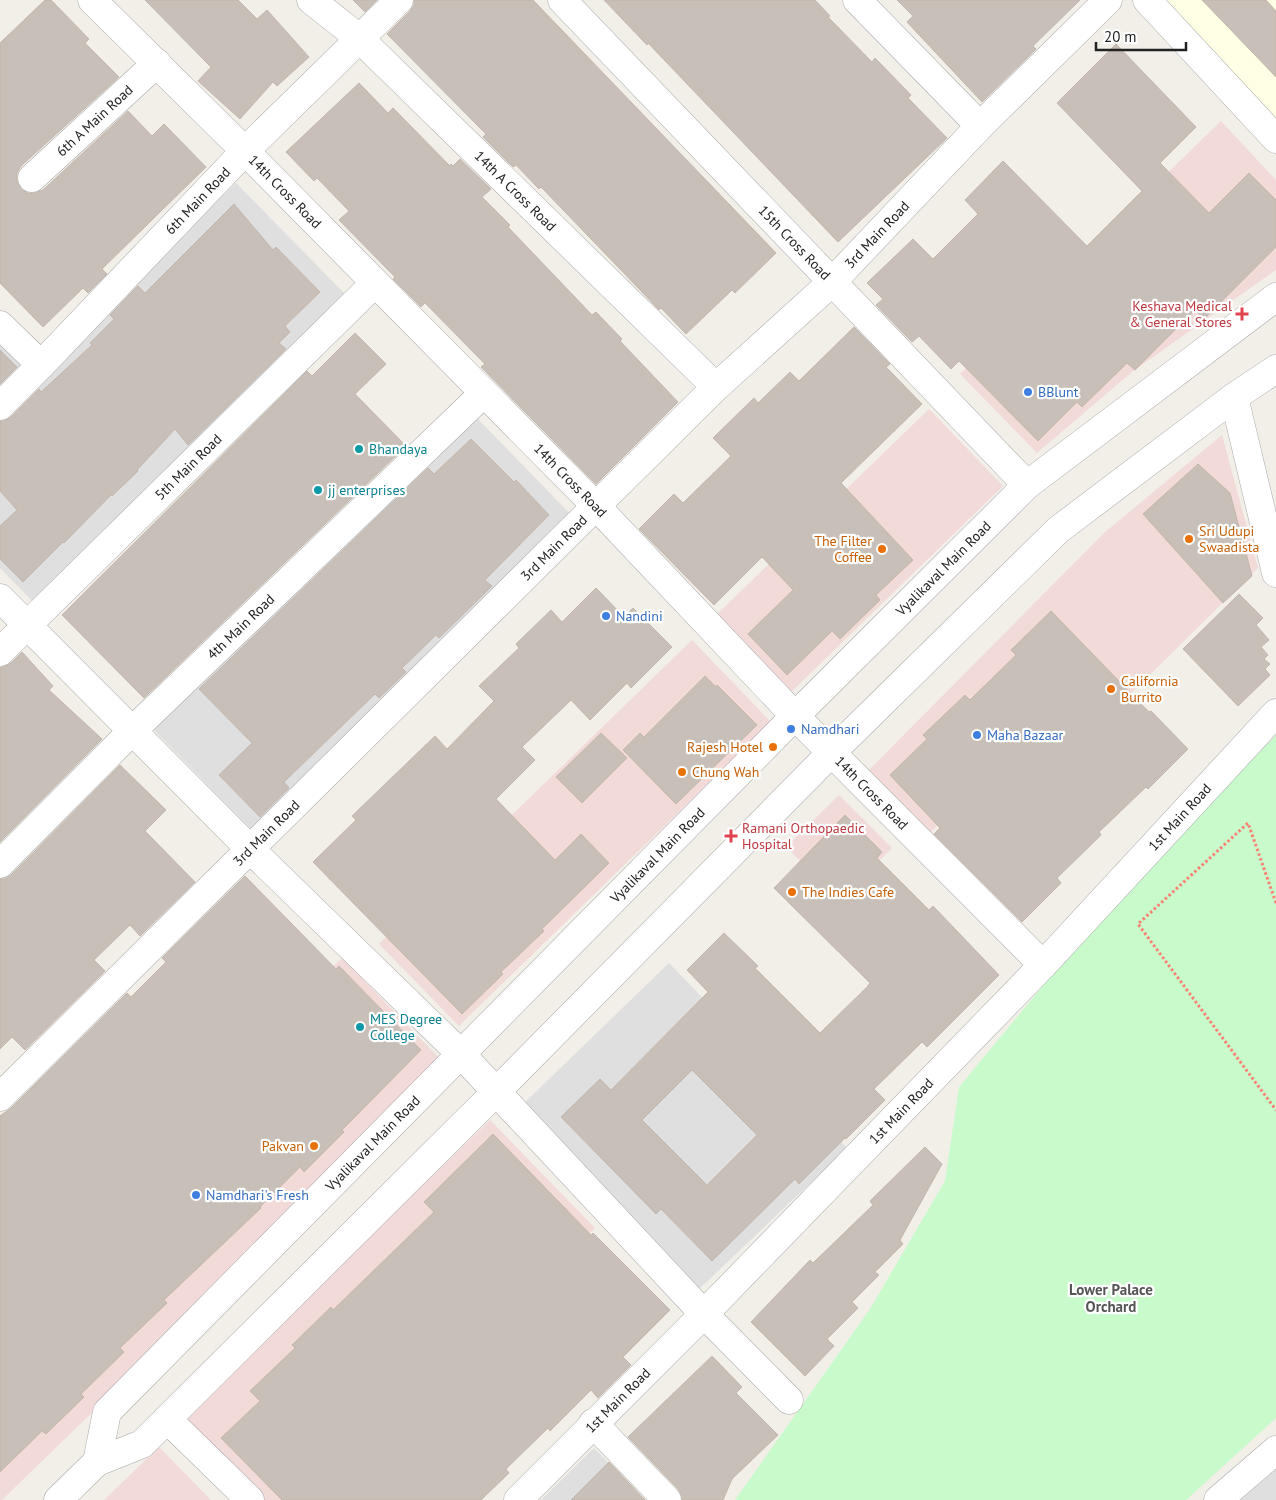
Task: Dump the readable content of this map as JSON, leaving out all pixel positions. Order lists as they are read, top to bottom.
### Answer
{
  "streets": {
    "street": [
      "6th A Main Road",
      "14th A Cross Road",
      "14th Cross Road",
      "6th Main Road",
      "3rd Main Road",
      "15th Cross Road",
      "5th Main Road",
      "Vyalikaval Main Road",
      "4th Main Road",
      "1st Main Road"
    ]
  },
  "crossings": [
    ["6th A Main Road", "14th Cross Road"],
    ["14th A Cross Road", "6th Main Road"],
    ["14th A Cross Road", "3rd Main Road"],
    ["14th Cross Road", "6th Main Road"],
    ["14th Cross Road", "3rd Main Road"],
    ["14th Cross Road", "5th Main Road"],
    ["14th Cross Road", "Vyalikaval Main Road"],
    ["14th Cross Road", "4th Main Road"],
    ["14th Cross Road", "1st Main Road"],
    ["3rd Main Road", "15th Cross Road"],
    ["15th Cross Road", "Vyalikaval Main Road"]
  ],
  "districts": ["Lower Palace Orchard"],
  "places": {
    "health": ["Keshava Medical & General Stores", "Ramani Orthopaedic Hospital"],
    "other": [
      "BBlunt",
      "Bhandaya",
      "jj enterprises",
      "Sri Udupi Swaadista",
      "The Filter Coffee",
      "Nandini",
      "California Burrito",
      "Namdhari",
      "Maha Bazaar",
      "Rajesh Hotel",
      "Chung Wah",
      "The Indies Cafe",
      "MES Degree College",
      "Pakvan",
      "Namdhari's Fresh"
    ]
  },
  "scale_bar": "20 m"
}
